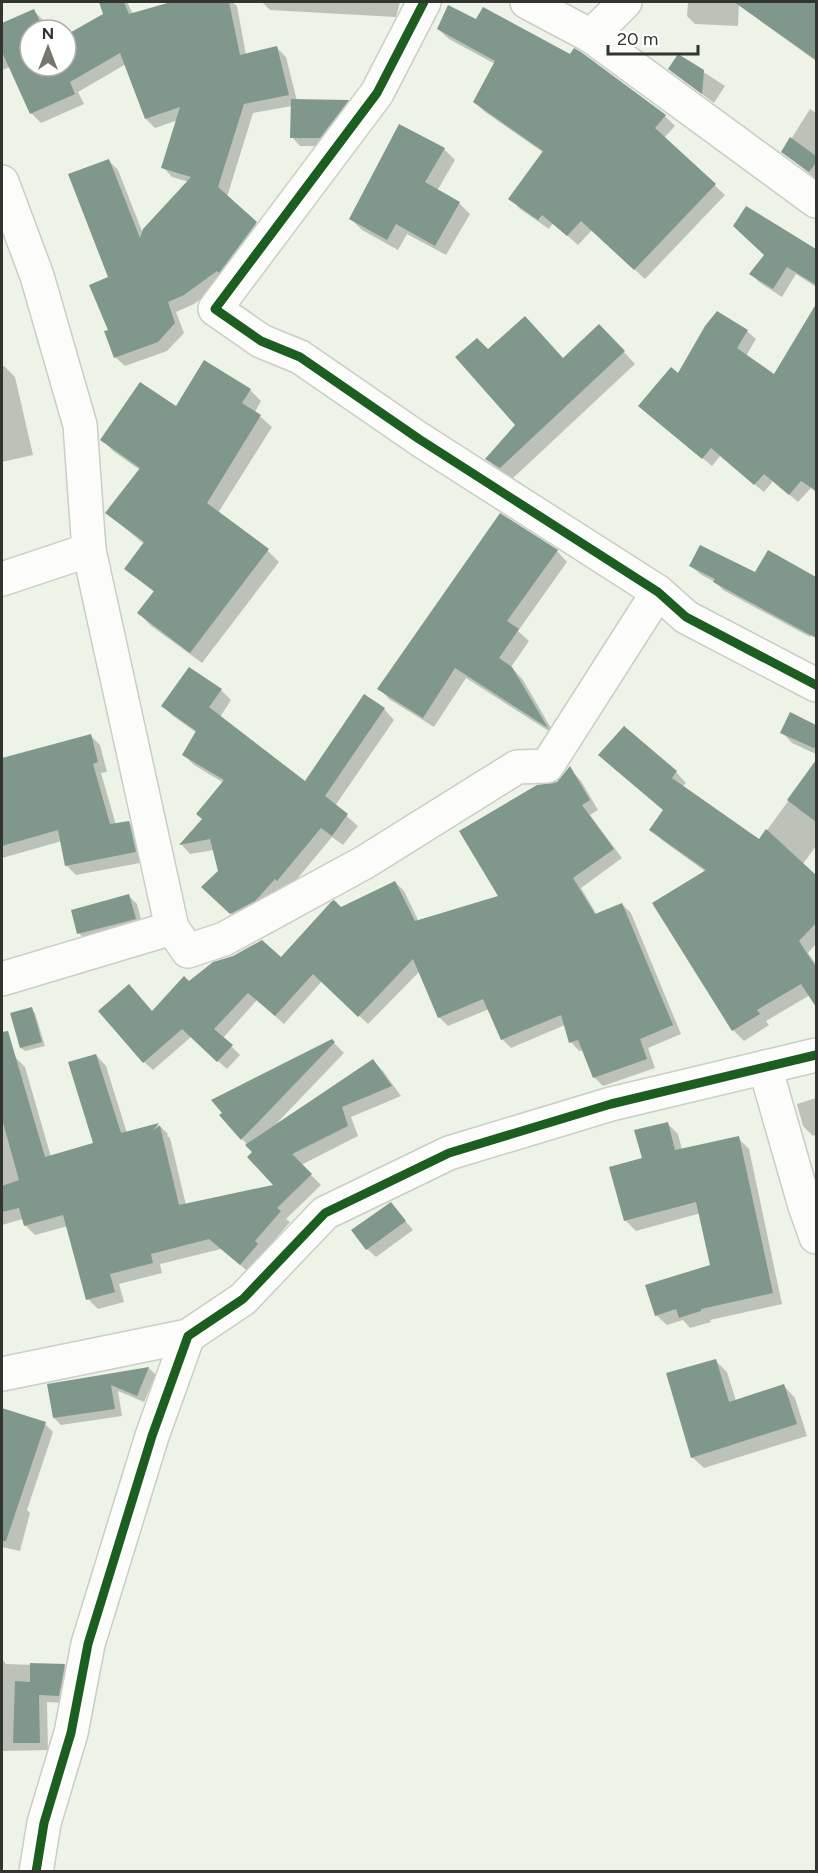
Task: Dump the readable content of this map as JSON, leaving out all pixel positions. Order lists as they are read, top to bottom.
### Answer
{
  "scale_bar": "20 m",
  "north": "top"
}
